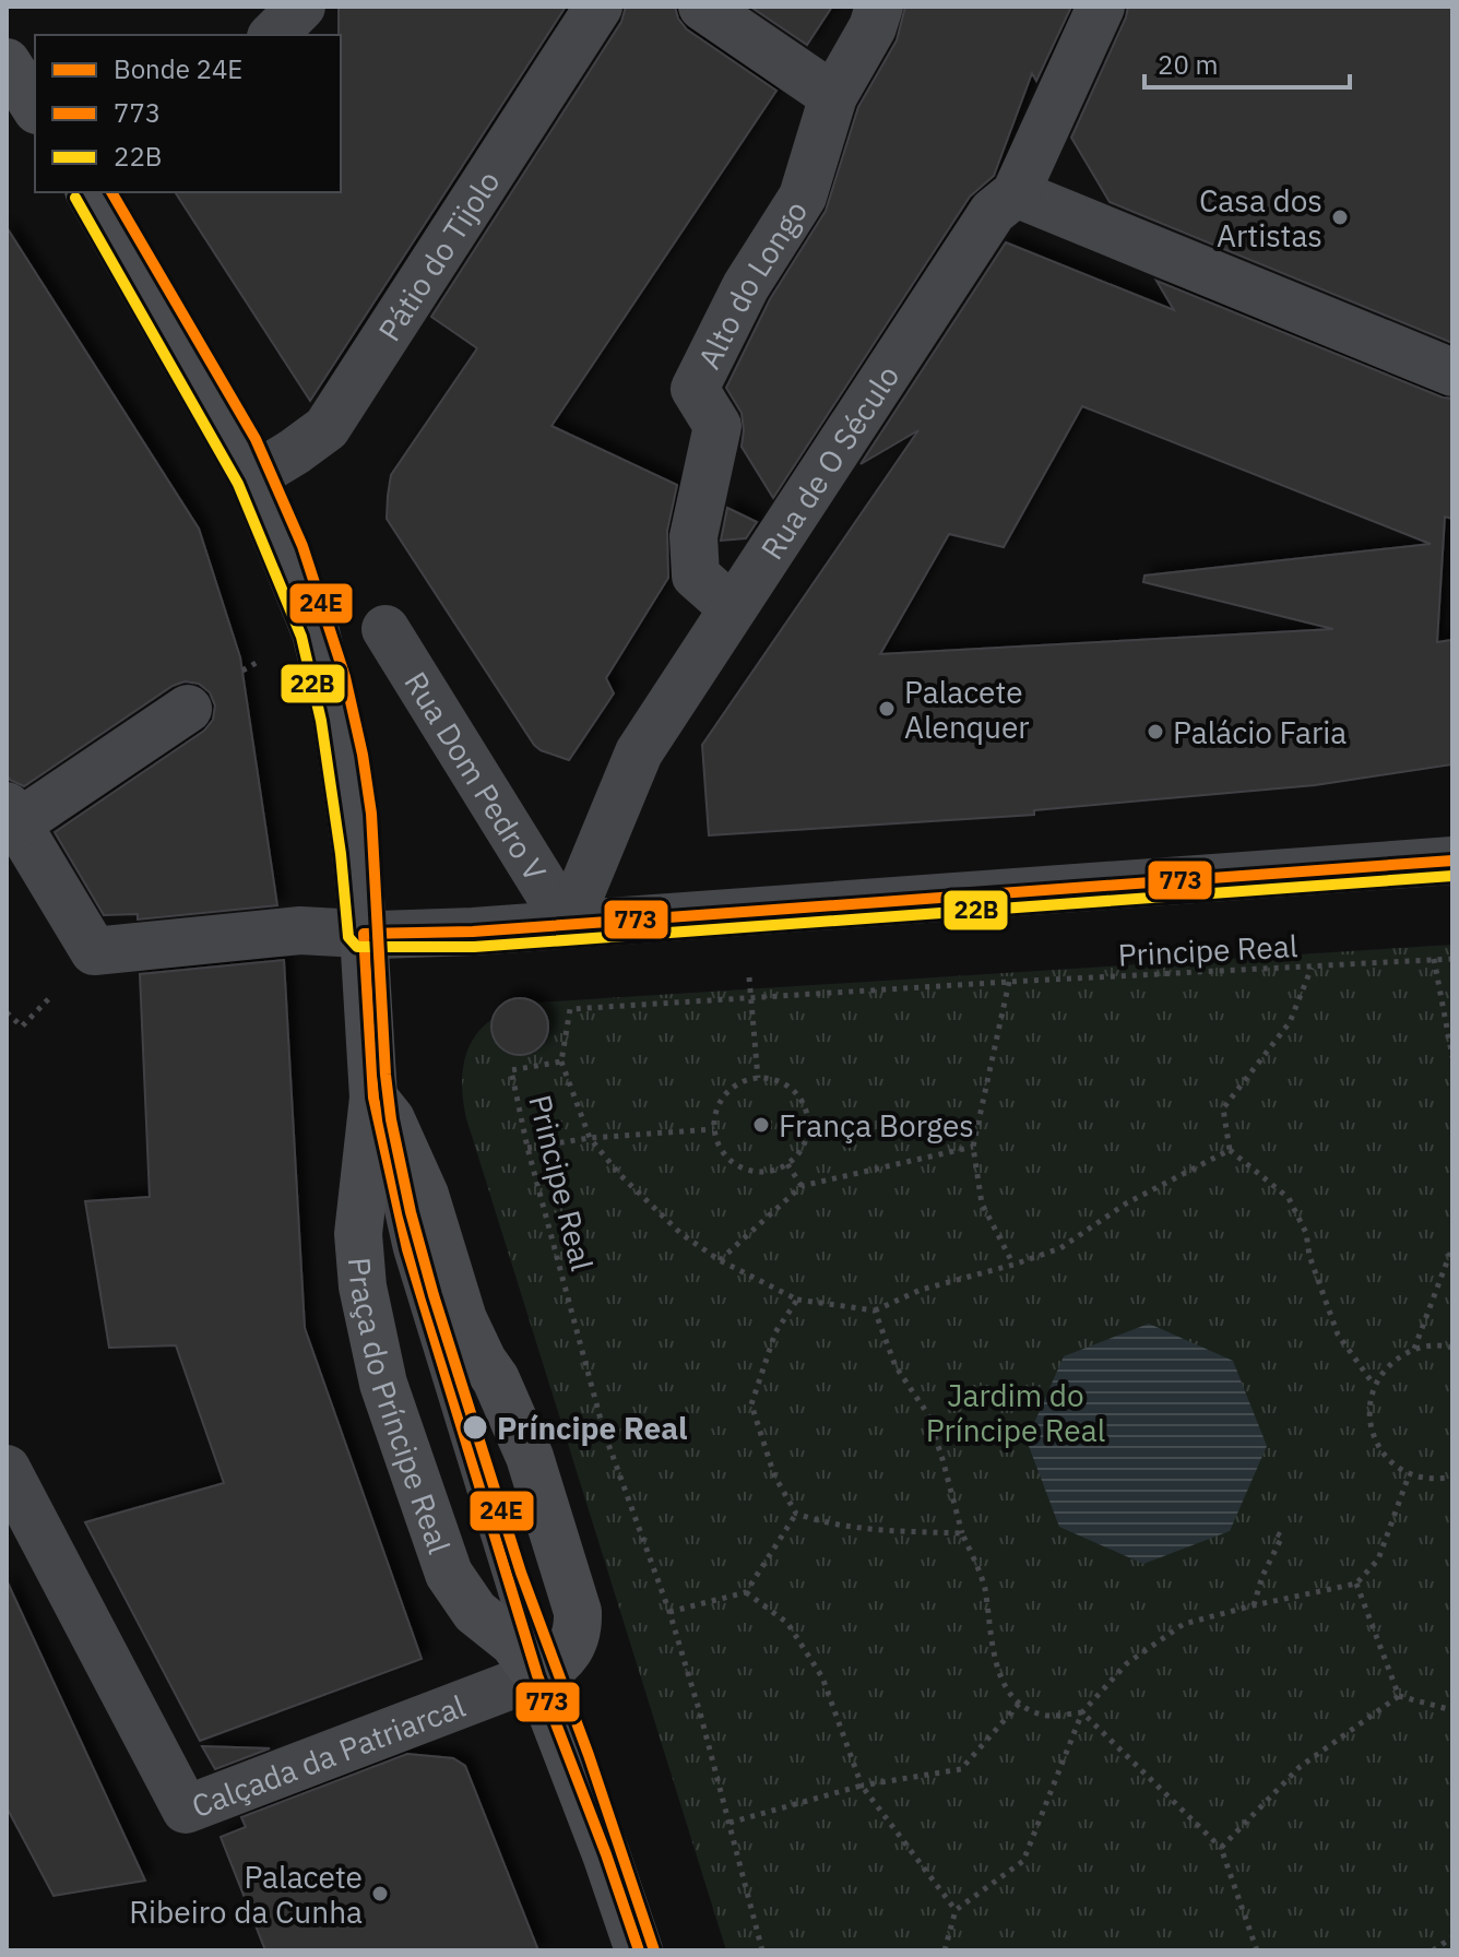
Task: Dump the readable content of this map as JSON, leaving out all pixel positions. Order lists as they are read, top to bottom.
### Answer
{
  "streets": {
    "main road": ["Praça do Príncipe Real"],
    "street": [
      "Pátio do Tijolo",
      "Alto do Longo",
      "Rua de O Século",
      "Rua Dom Pedro V",
      "Calçada da Patriarcal"
    ],
    "path": ["Principe Real"]
  },
  "crossings": [
    ["Alto do Longo", "Rua de O Século"],
    ["Rua de O Século", "Rua Dom Pedro V"],
    ["Praça do Príncipe Real", "Calçada da Patriarcal"]
  ],
  "parks": ["Jardim do Príncipe Real"],
  "places": [
    "Casa dos Artistas",
    "Palacete Alenquer",
    "Palácio Faria",
    "França Borges",
    "Príncipe Real",
    "Palacete Ribeiro da Cunha"
  ],
  "lines": ["tram line 24E", "transit line 22B", "transit line 773"],
  "legend": ["Bonde 24E", "773", "22B"],
  "scale_bar": "20 m"
}
